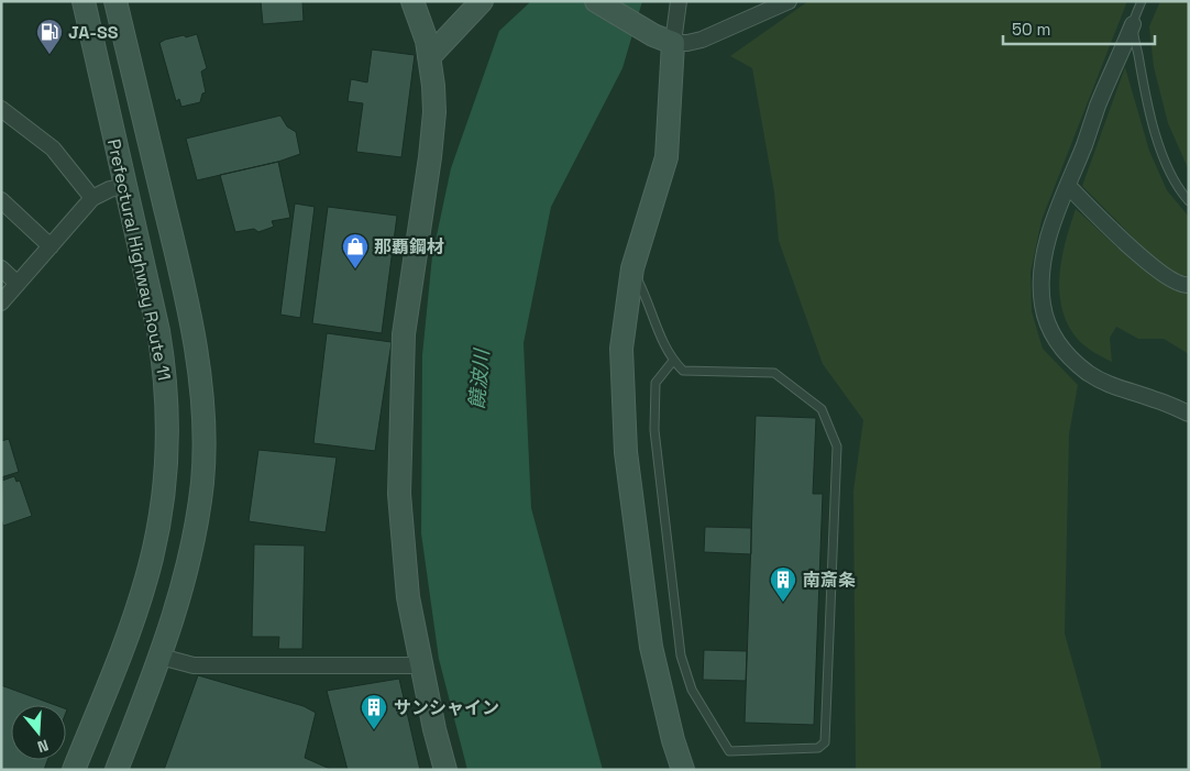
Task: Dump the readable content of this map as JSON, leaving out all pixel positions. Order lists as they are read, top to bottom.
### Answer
{
  "streets": {
    "main road": ["Prefectural Highway Route 11"]
  },
  "water": ["饒波川"],
  "places": {
    "fuel station": ["JA-SS"],
    "shop": ["那覇鋼材"],
    "building": ["南斎条", "サンシャイン"]
  },
  "scale_bar": "50 m",
  "north": "bottom"
}
